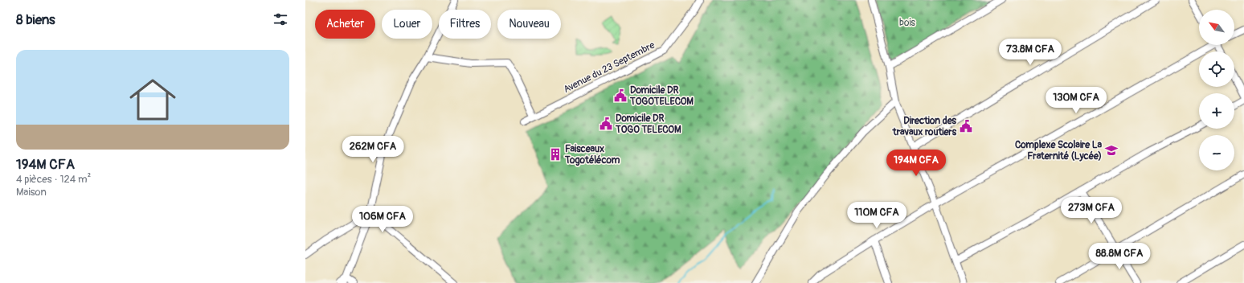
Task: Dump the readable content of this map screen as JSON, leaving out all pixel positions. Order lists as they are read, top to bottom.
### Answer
{
  "streets": {
    "street": ["Avenue du 23 Septembre"]
  },
  "parks": ["bois"],
  "places": {
    "public building": ["Domicile DR TOGOTELECOM", "Domicile DR TOGO TELECOM", "Direction des travaux routiers"],
    "school or university": ["Complexe Scolaire La Fraternité (Lycée)"],
    "building": ["Faisceaux Togotélécom"]
  },
  "north": "top left",
  "page": {
    "heading": "8 biens",
    "map_buttons": ["+", "−"],
    "chip": [
      "Acheter",
      "Louer",
      "Filtres",
      "Nouveau"
    ],
    "list": [
      {
        "name": "194M CFA",
        "note": "4 pièces · 124 m² · Maison"
      }
    ],
    "price": [
      "73.8M CFA",
      "130M CFA",
      "262M CFA",
      "194M CFA",
      "273M CFA",
      "110M CFA",
      "106M CFA",
      "88.8M CFA"
    ]
  }
}
